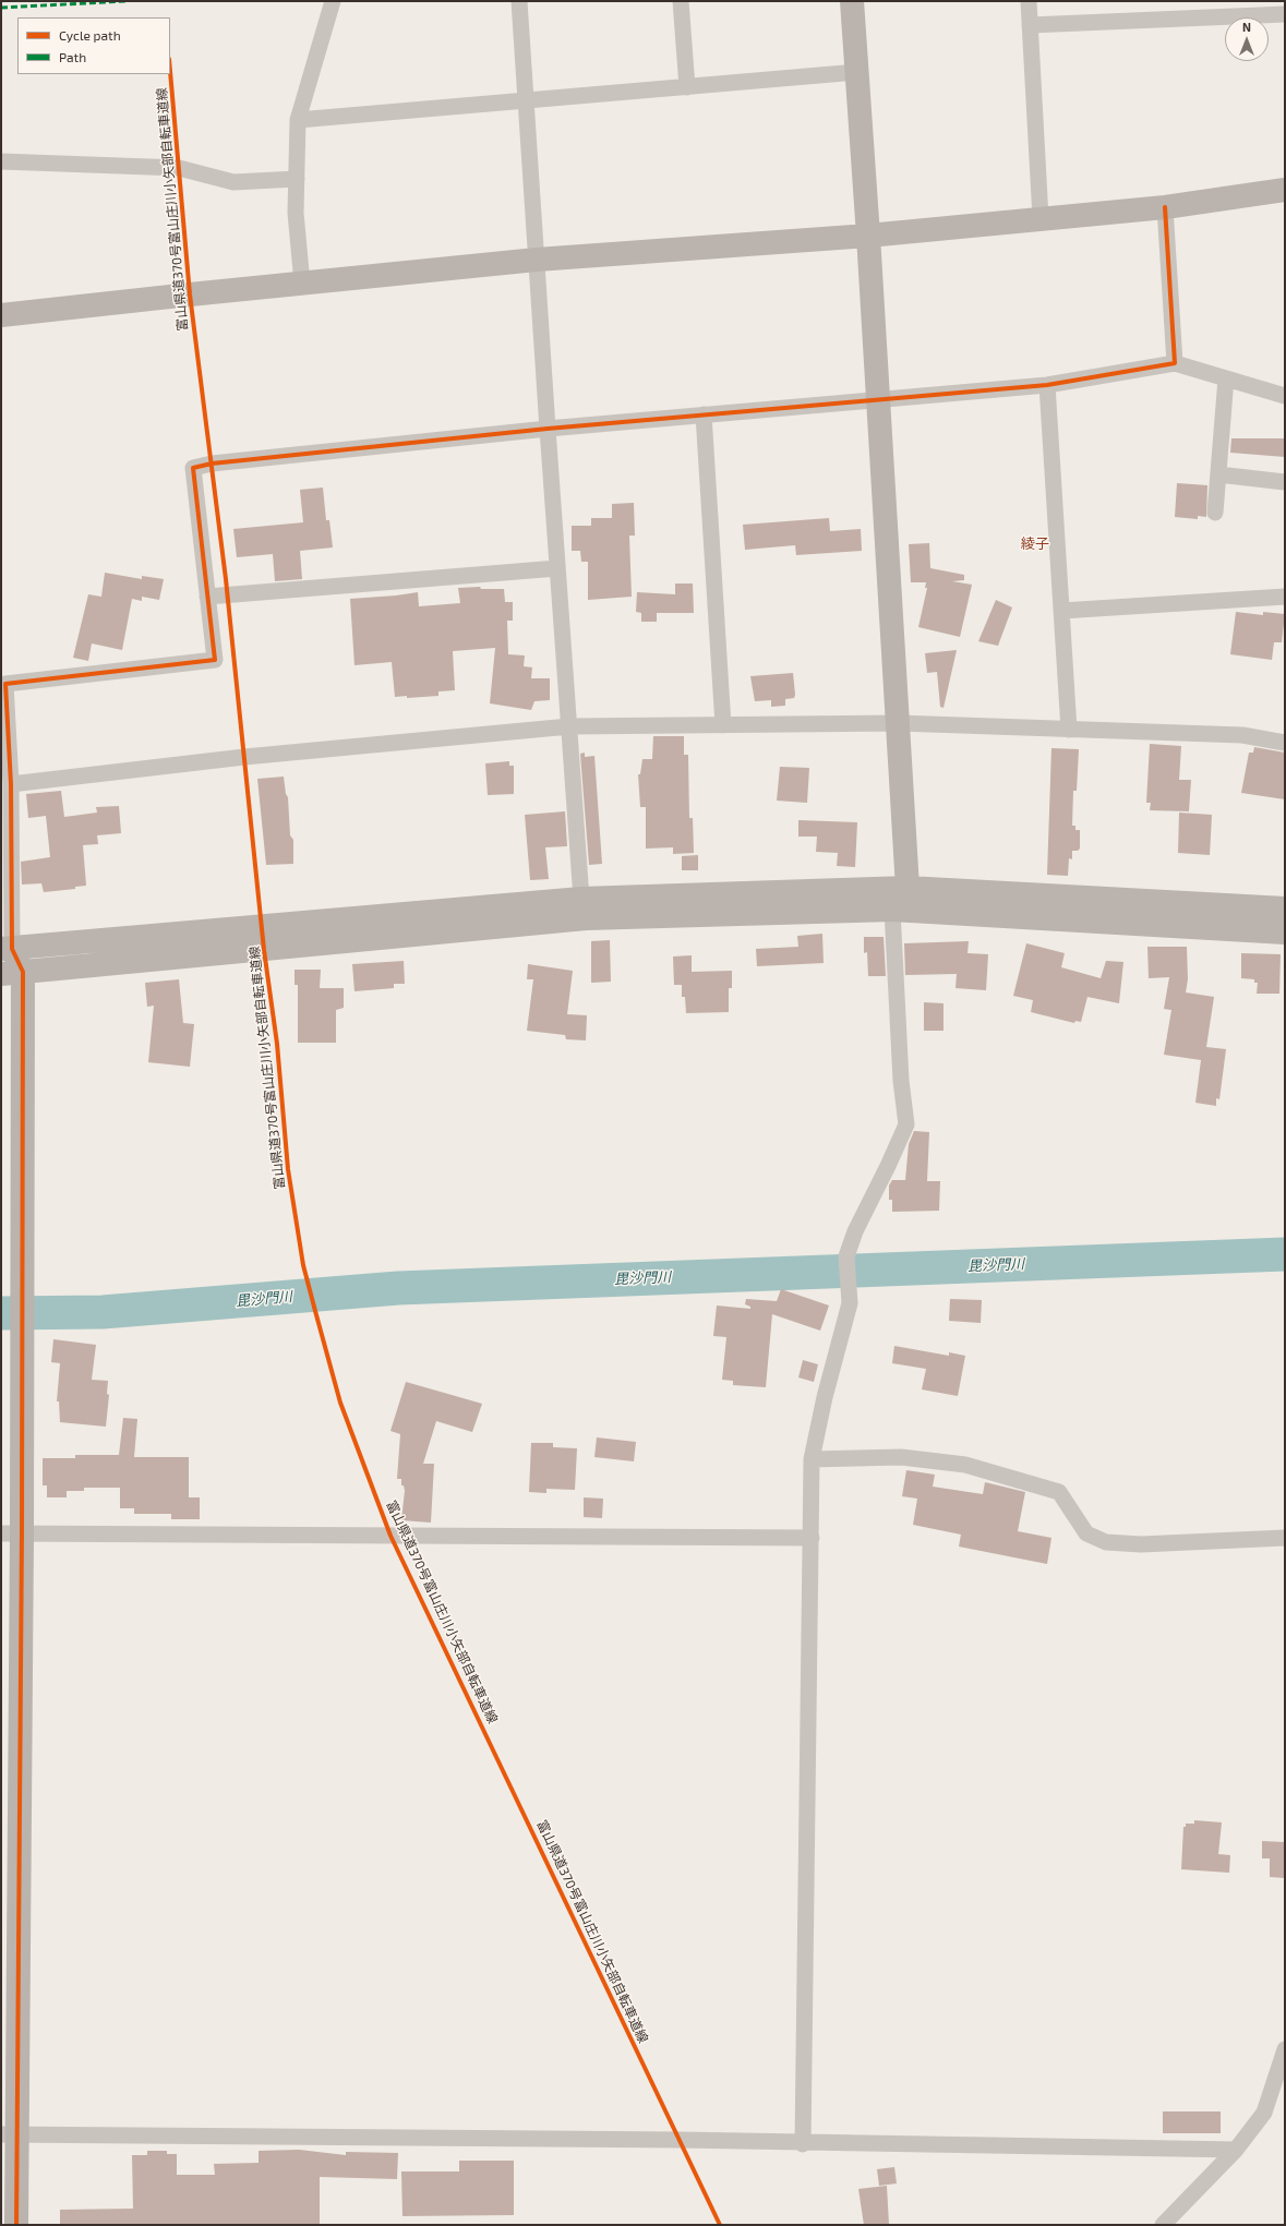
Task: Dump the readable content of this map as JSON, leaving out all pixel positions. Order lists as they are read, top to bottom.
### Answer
{
  "streets": {
    "cycle path": ["富山県道370号富山庄川小矢部自転車道線"]
  },
  "districts": ["綾子"],
  "water": ["毘沙門川"],
  "legend": ["Cycle path", "Path"],
  "north": "top"
}
